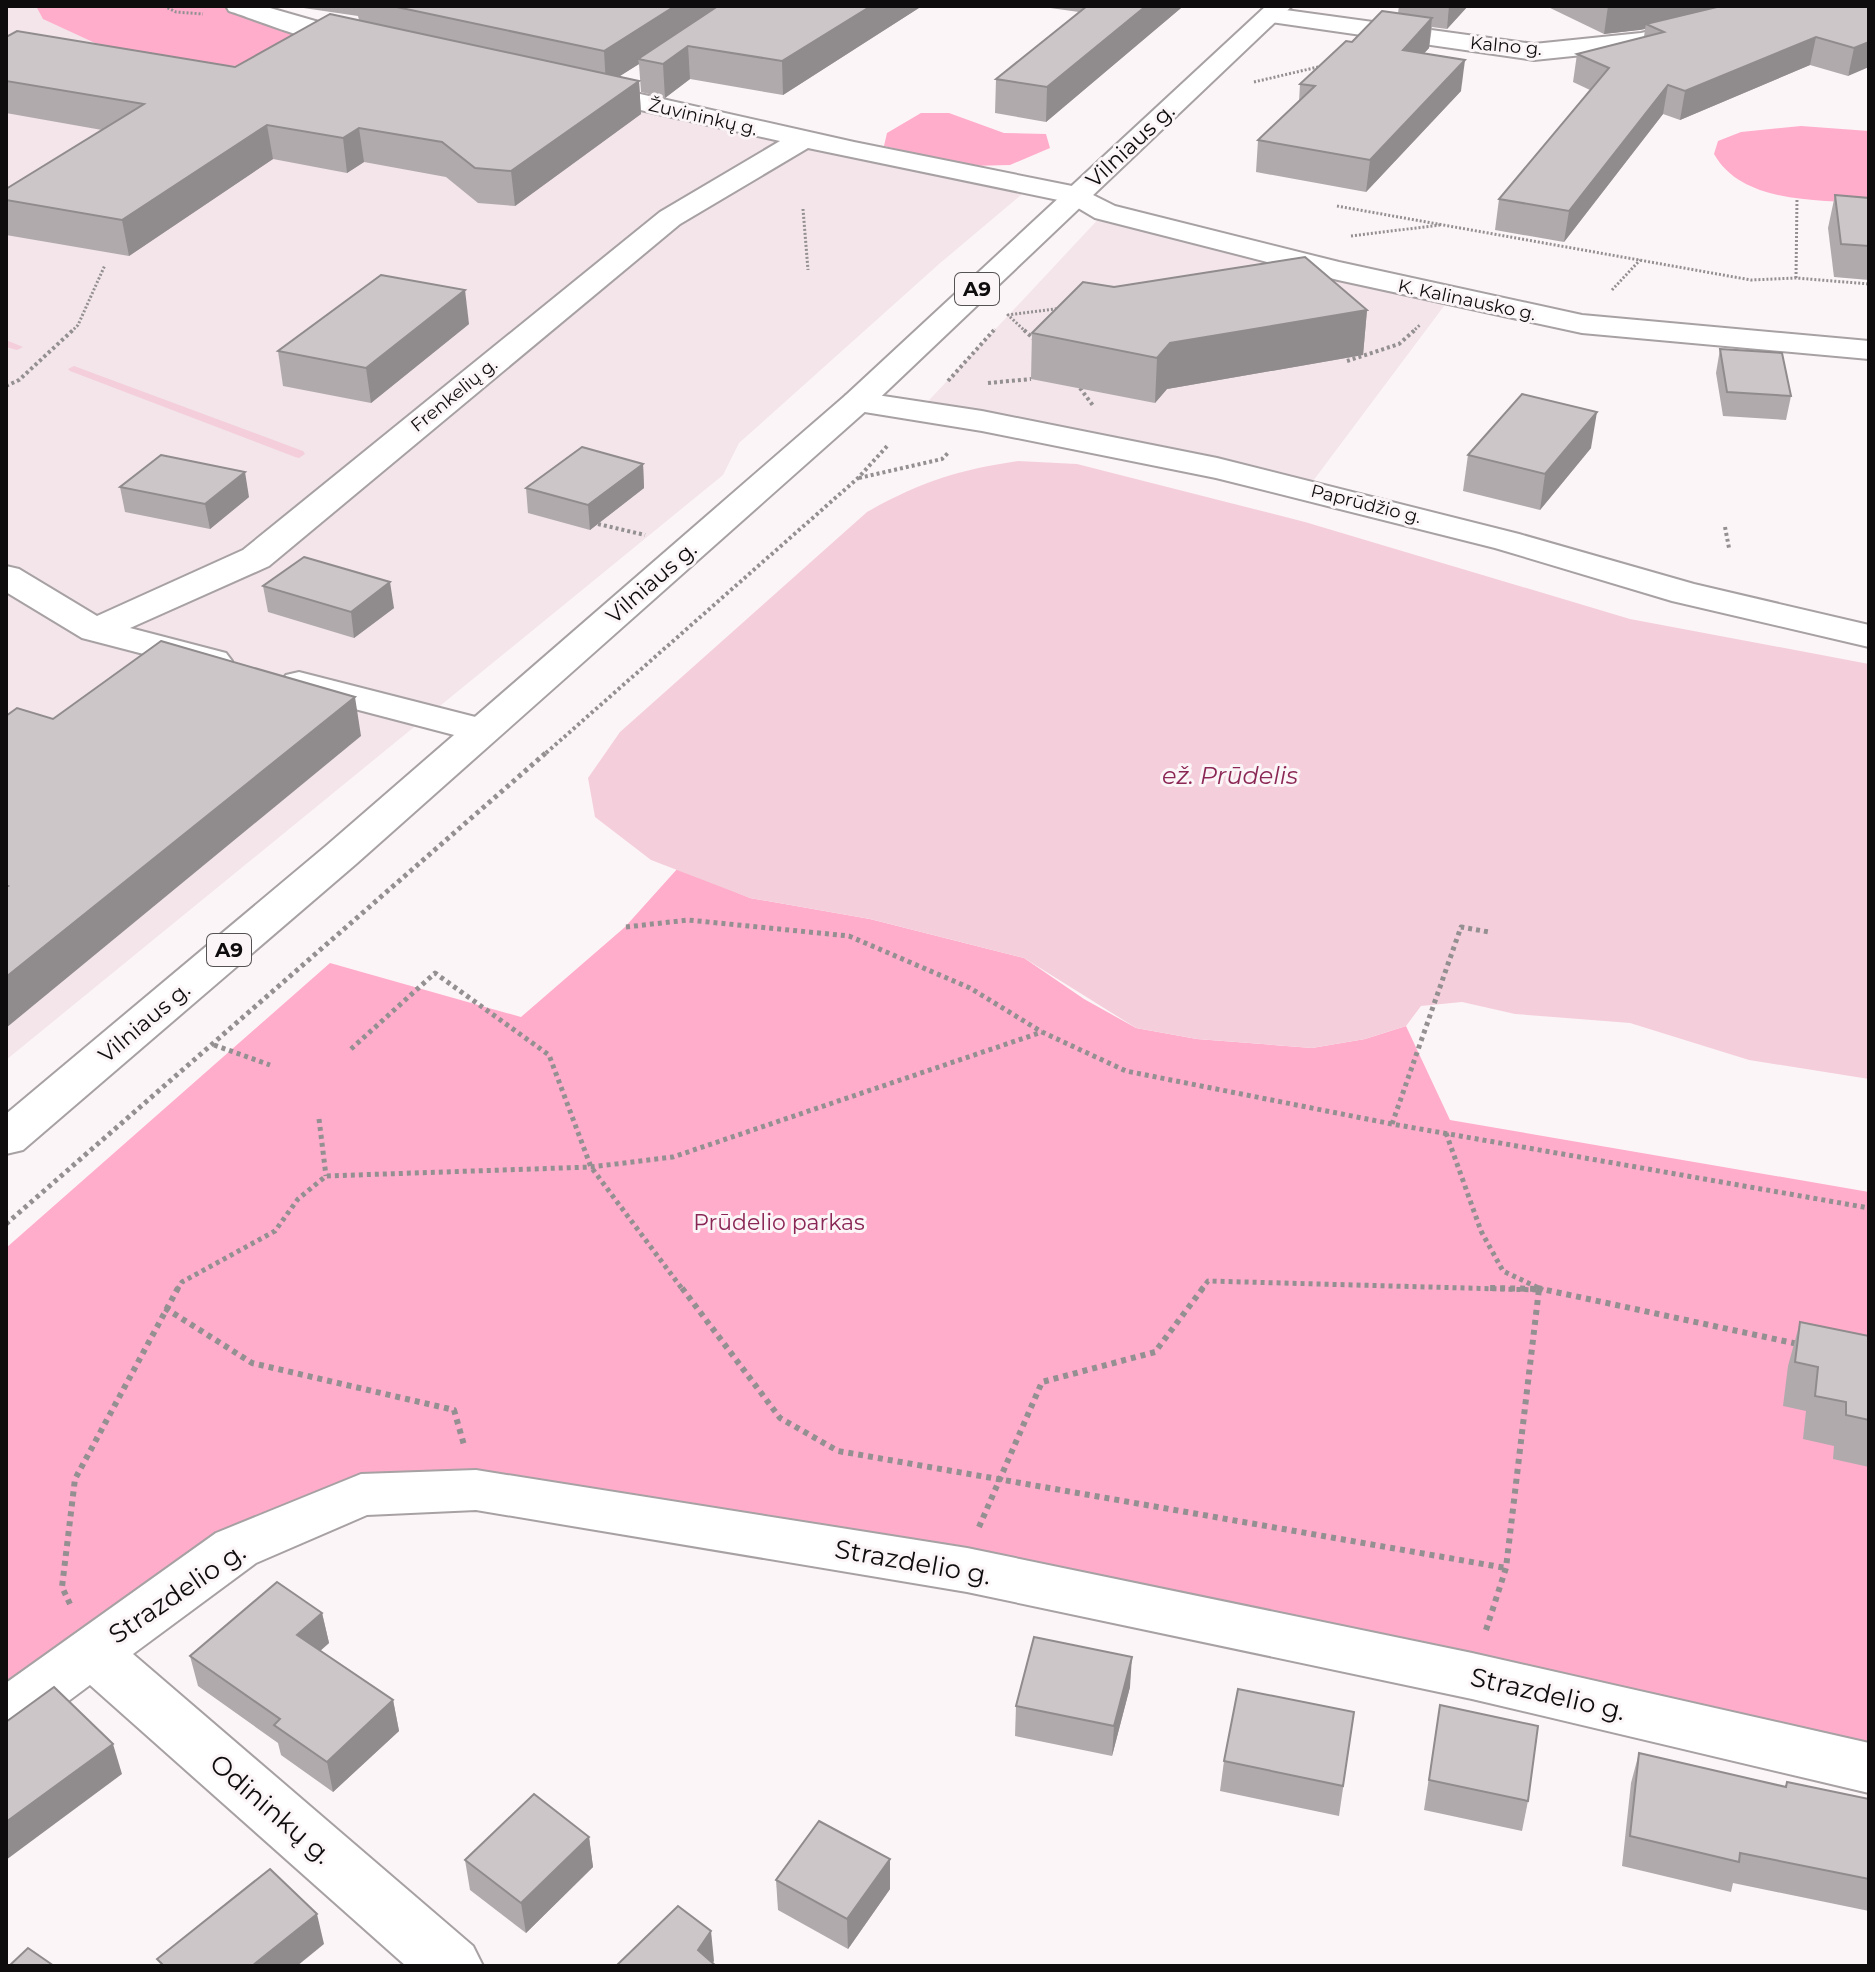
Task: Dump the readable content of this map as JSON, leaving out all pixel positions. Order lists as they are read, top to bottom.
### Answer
{
  "streets": {
    "main road": [
      "Kalno g.",
      "Žuvininkų g.",
      "Vilniaus g.",
      "A9",
      "K. Kalinausko g.",
      "Frenkelių g.",
      "Paprūdžio g.",
      "Strazdelio g.",
      "Odininkų g."
    ]
  },
  "crossings": [
    ["Kalno g.", "Vilniaus g."],
    ["Žuvininkų g.", "Vilniaus g."],
    ["Žuvininkų g.", "K. Kalinausko g."],
    ["Žuvininkų g.", "Frenkelių g."],
    ["Vilniaus g.", "K. Kalinausko g."],
    ["Vilniaus g.", "Paprūdžio g."],
    ["Strazdelio g.", "Odininkų g."]
  ],
  "water": ["ež. Prūdelis"],
  "parks": ["Prūdelio parkas"]
}
